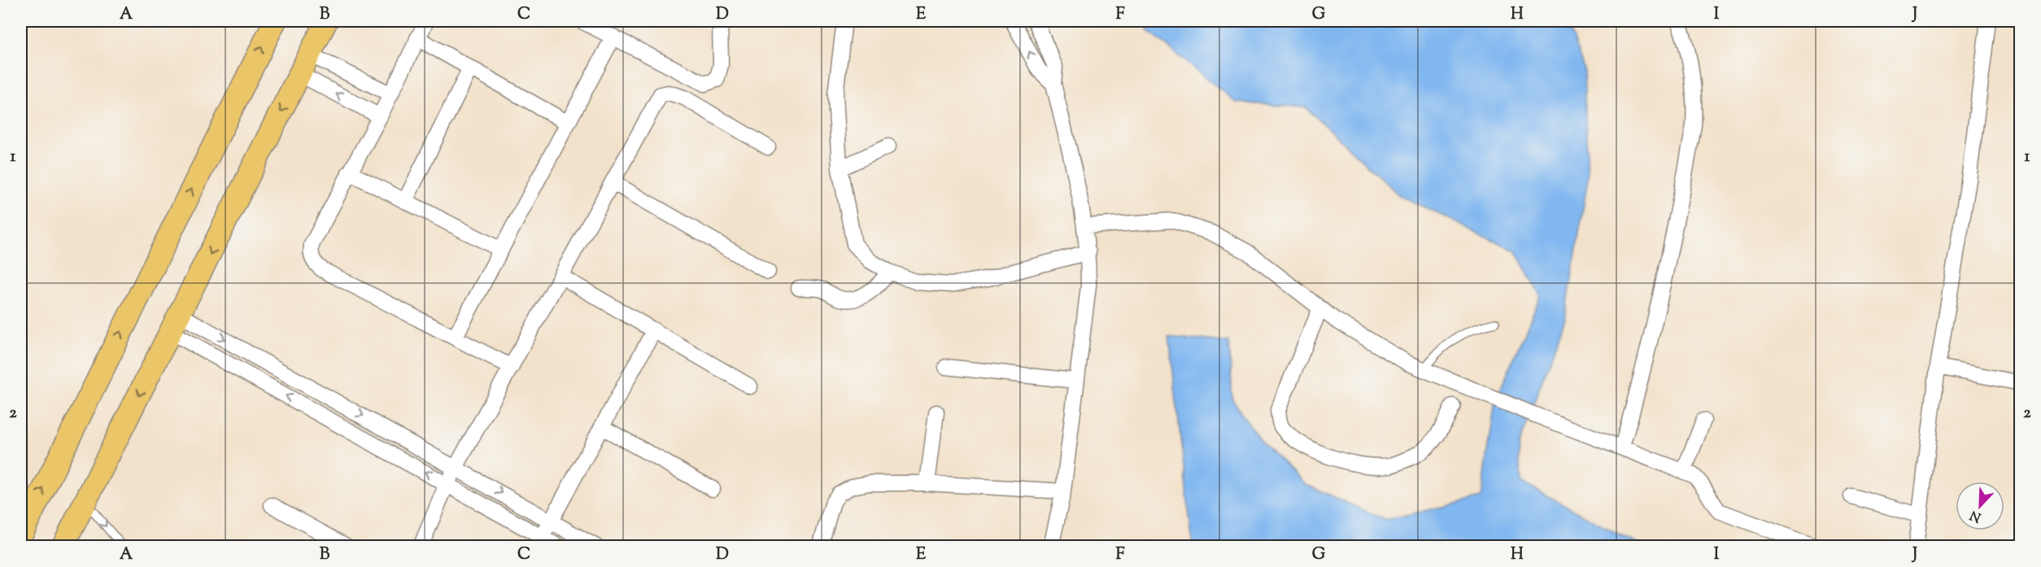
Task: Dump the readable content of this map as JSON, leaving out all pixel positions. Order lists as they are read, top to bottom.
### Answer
{
  "north": "bottom left",
  "grid": {
    "columns": [
      "A",
      "B",
      "C",
      "D",
      "E",
      "F",
      "G",
      "H",
      "I",
      "J"
    ],
    "rows": ["1", "2"]
  }
}
